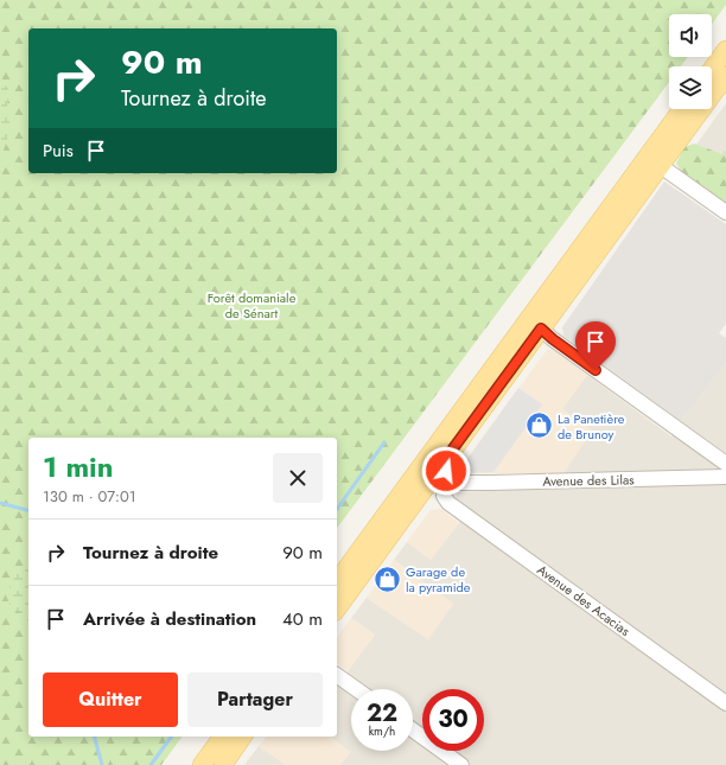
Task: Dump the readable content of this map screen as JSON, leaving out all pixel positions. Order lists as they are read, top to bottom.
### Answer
{
  "streets": {
    "street": ["Avenue des Lilas", "Avenue des Acacias"]
  },
  "parks": ["Forêt domaniale de Sénart"],
  "places": {
    "shop": ["La Panetière de Brunoy", "Garage de la pyramide"]
  },
  "page": {
    "turn": ["90 m", "Tournez à droite"],
    "then": "Puis",
    "heading": ["1 min", "130 m · 07:01"],
    "list": [
      {
        "name": "Tournez à droite",
        "value": "90 m"
      },
      {
        "name": "Arrivée à destination",
        "value": "40 m"
      }
    ],
    "buttons": ["Quitter", "Partager"],
    "speed": "22 km/h",
    "limit": "30"
  }
}
